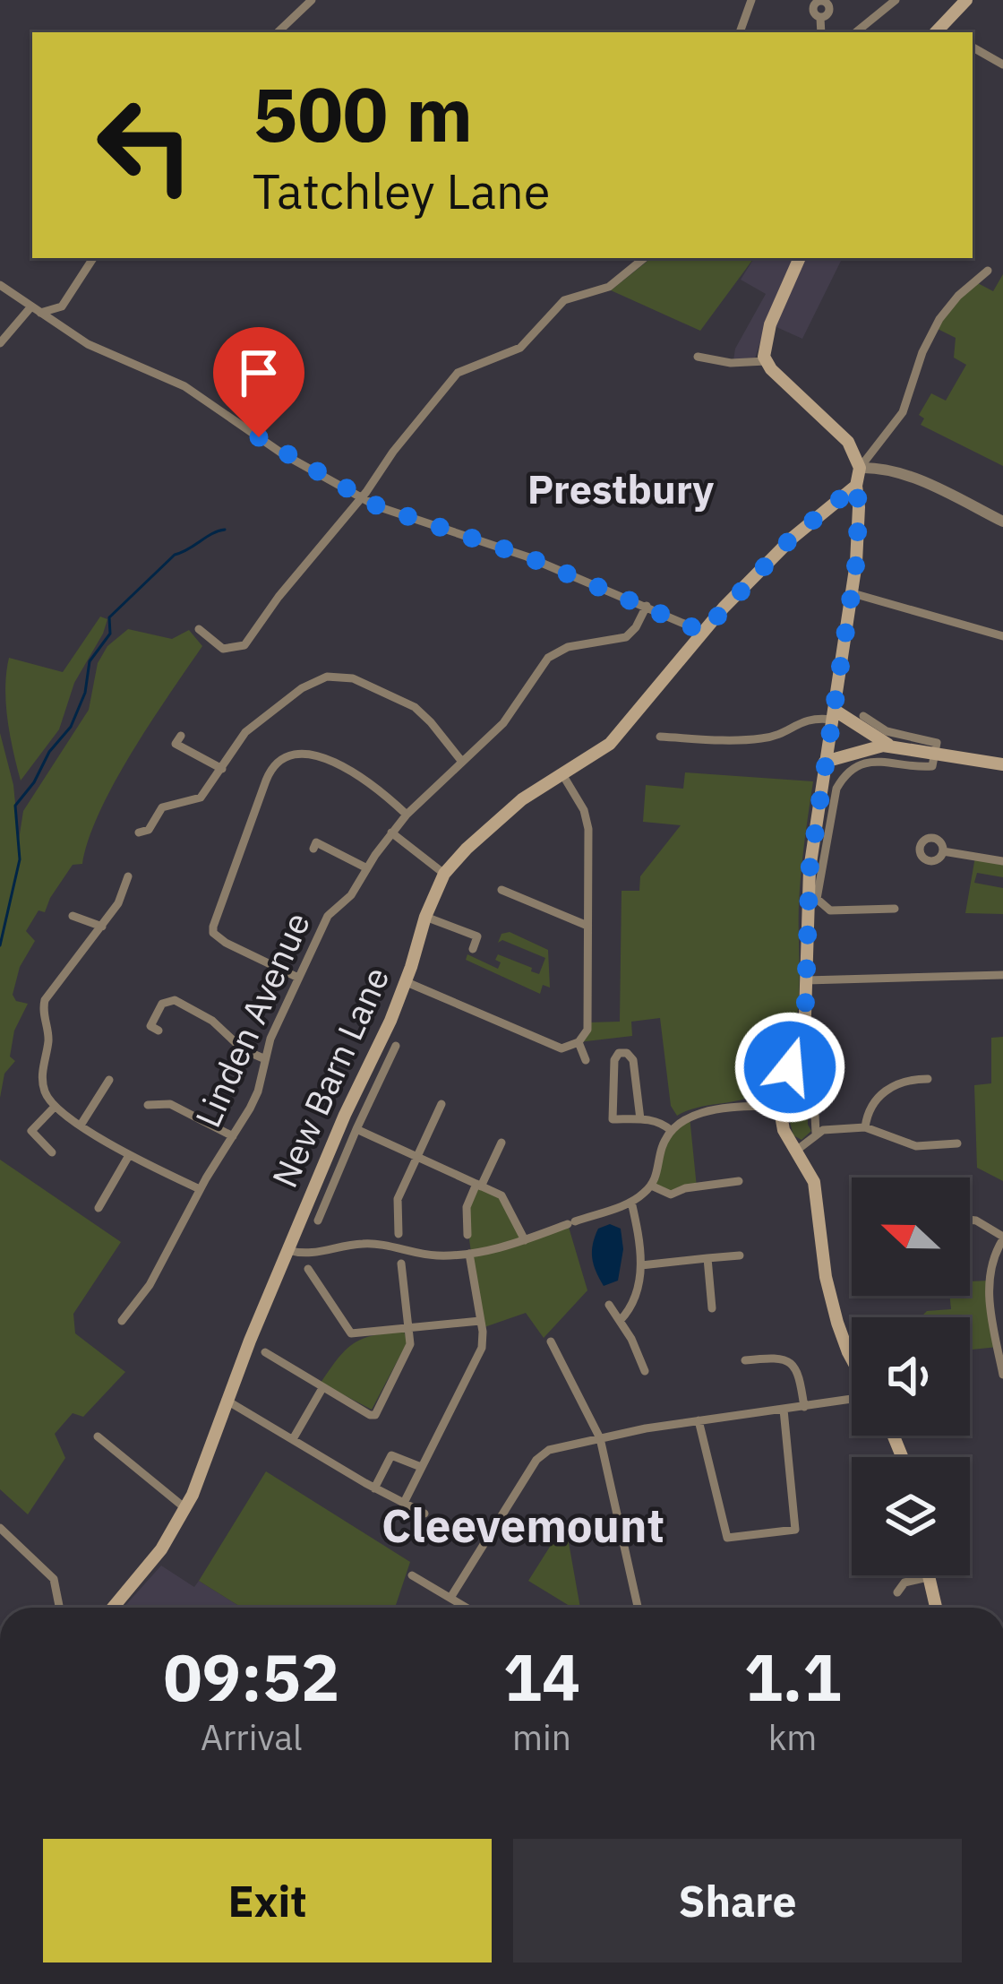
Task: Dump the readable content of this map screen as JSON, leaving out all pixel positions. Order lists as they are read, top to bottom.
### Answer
{
  "streets": {
    "main road": ["New Barn Lane"],
    "street": ["Linden Avenue"]
  },
  "districts": ["Prestbury", "Cleevemount"],
  "north": "left",
  "page": {
    "turn": ["500 m", "Tatchley Lane"],
    "eta": [
      "09:52",
      "Arrival",
      "14",
      "min",
      "1.1",
      "km"
    ],
    "buttons": ["Exit", "Share"]
  }
}
